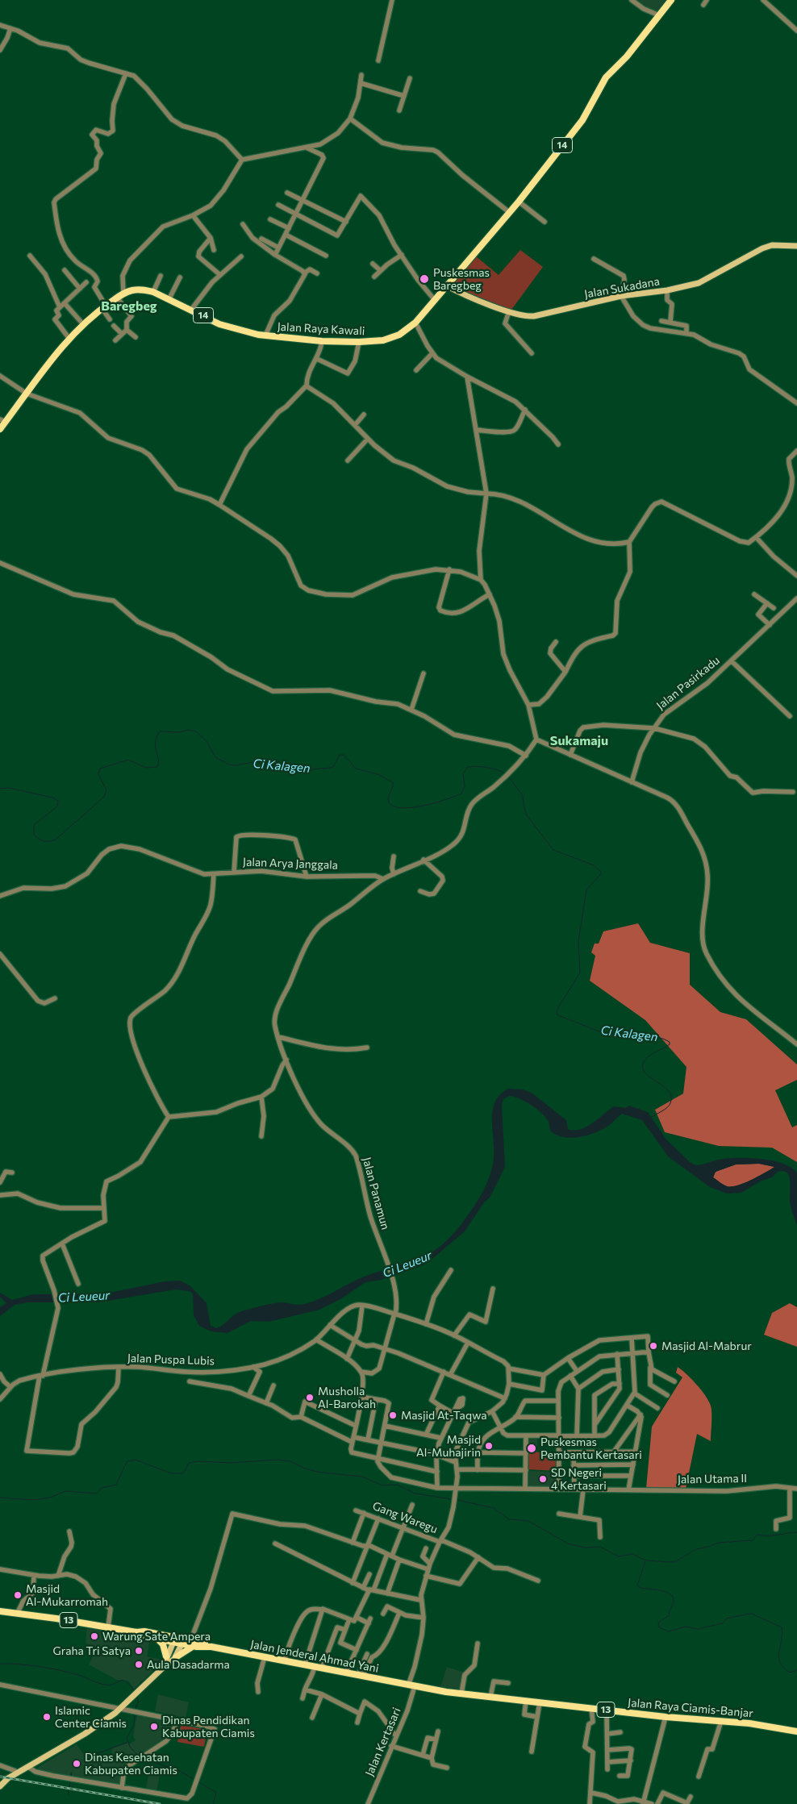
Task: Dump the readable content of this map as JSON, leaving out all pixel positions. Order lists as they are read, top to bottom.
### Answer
{
  "streets": {
    "highway": [
      "14",
      "Jalan Raya Kawali",
      "13",
      "Jalan Jenderal Ahmad Yani",
      "Jalan Raya Ciamis-Banjar"
    ],
    "main road": ["Jalan Sukadana"],
    "street": [
      "Jalan Pasirkadu",
      "Jalan Arya Janggala",
      "Jalan Panamun",
      "Jalan Puspa Lubis",
      "Jalan Utama II",
      "Gang Waregu",
      "Jalan Kertasari"
    ]
  },
  "crossings": [
    ["Jalan Sukadana", "Jalan Raya Kawali"],
    ["Jalan Arya Janggala", "Jalan Panamun"],
    ["Jalan Jenderal Ahmad Yani", "Jalan Raya Ciamis-Banjar"],
    ["Jalan Jenderal Ahmad Yani", "Jalan Kertasari"],
    ["Jalan Raya Ciamis-Banjar", "Jalan Kertasari"]
  ],
  "districts": ["Baregbeg", "Sukamaju"],
  "water": ["Ci Kalagen", "Ci Leueur"],
  "places": [
    "Puskesmas Baregbeg",
    "Masjid Al-Mabrur",
    "Musholla Al-Barokah",
    "Masjid At-Taqwa",
    "Masjid Al-Muhajirin",
    "Puskesmas Pembantu Kertasari",
    "SD Negeri 4 Kertasari",
    "Masjid Al-Mukarromah",
    "Warung Sate Ampera",
    "Graha Tri Satya",
    "Aula Dasadarma",
    "Islamic Center Ciamis",
    "Dinas Pendidikan Kabupaten Ciamis",
    "Dinas Kesehatan Kabupaten Ciamis"
  ]
}
